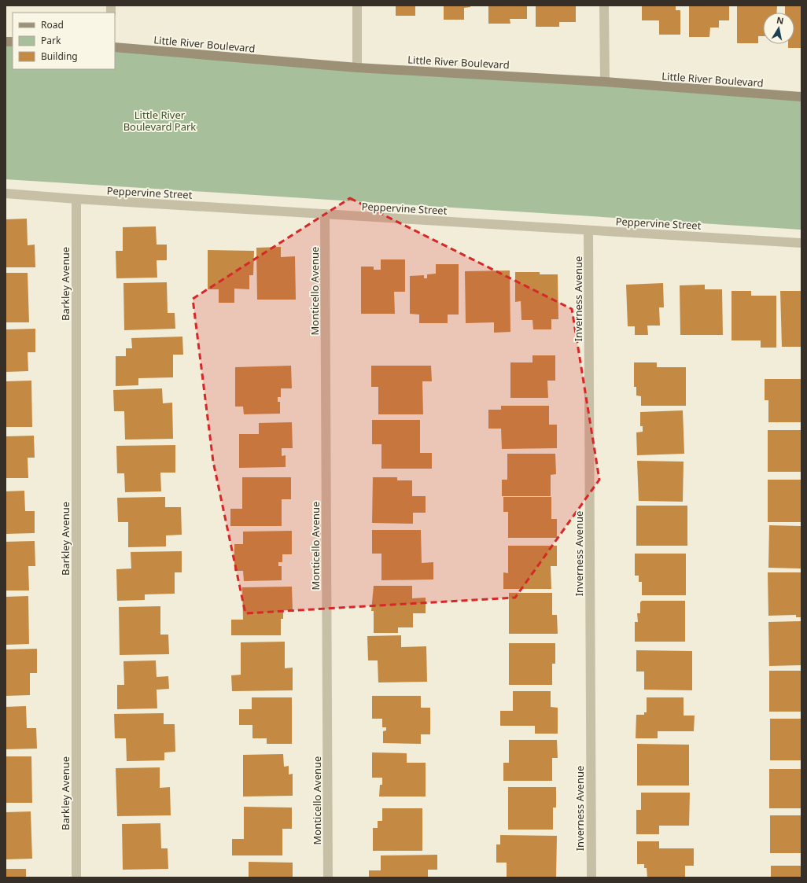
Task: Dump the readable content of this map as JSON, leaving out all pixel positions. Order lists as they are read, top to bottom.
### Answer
{
  "streets": {
    "street": [
      "Little River Boulevard",
      "Peppervine Street",
      "Barkley Avenue",
      "Monticello Avenue",
      "Inverness Avenue"
    ]
  },
  "crossings": [
    ["Peppervine Street", "Barkley Avenue"],
    ["Peppervine Street", "Monticello Avenue"],
    ["Peppervine Street", "Inverness Avenue"]
  ],
  "parks": ["Little River Boulevard Park"],
  "legend": ["Road", "Park", "Building"],
  "north": "top"
}
